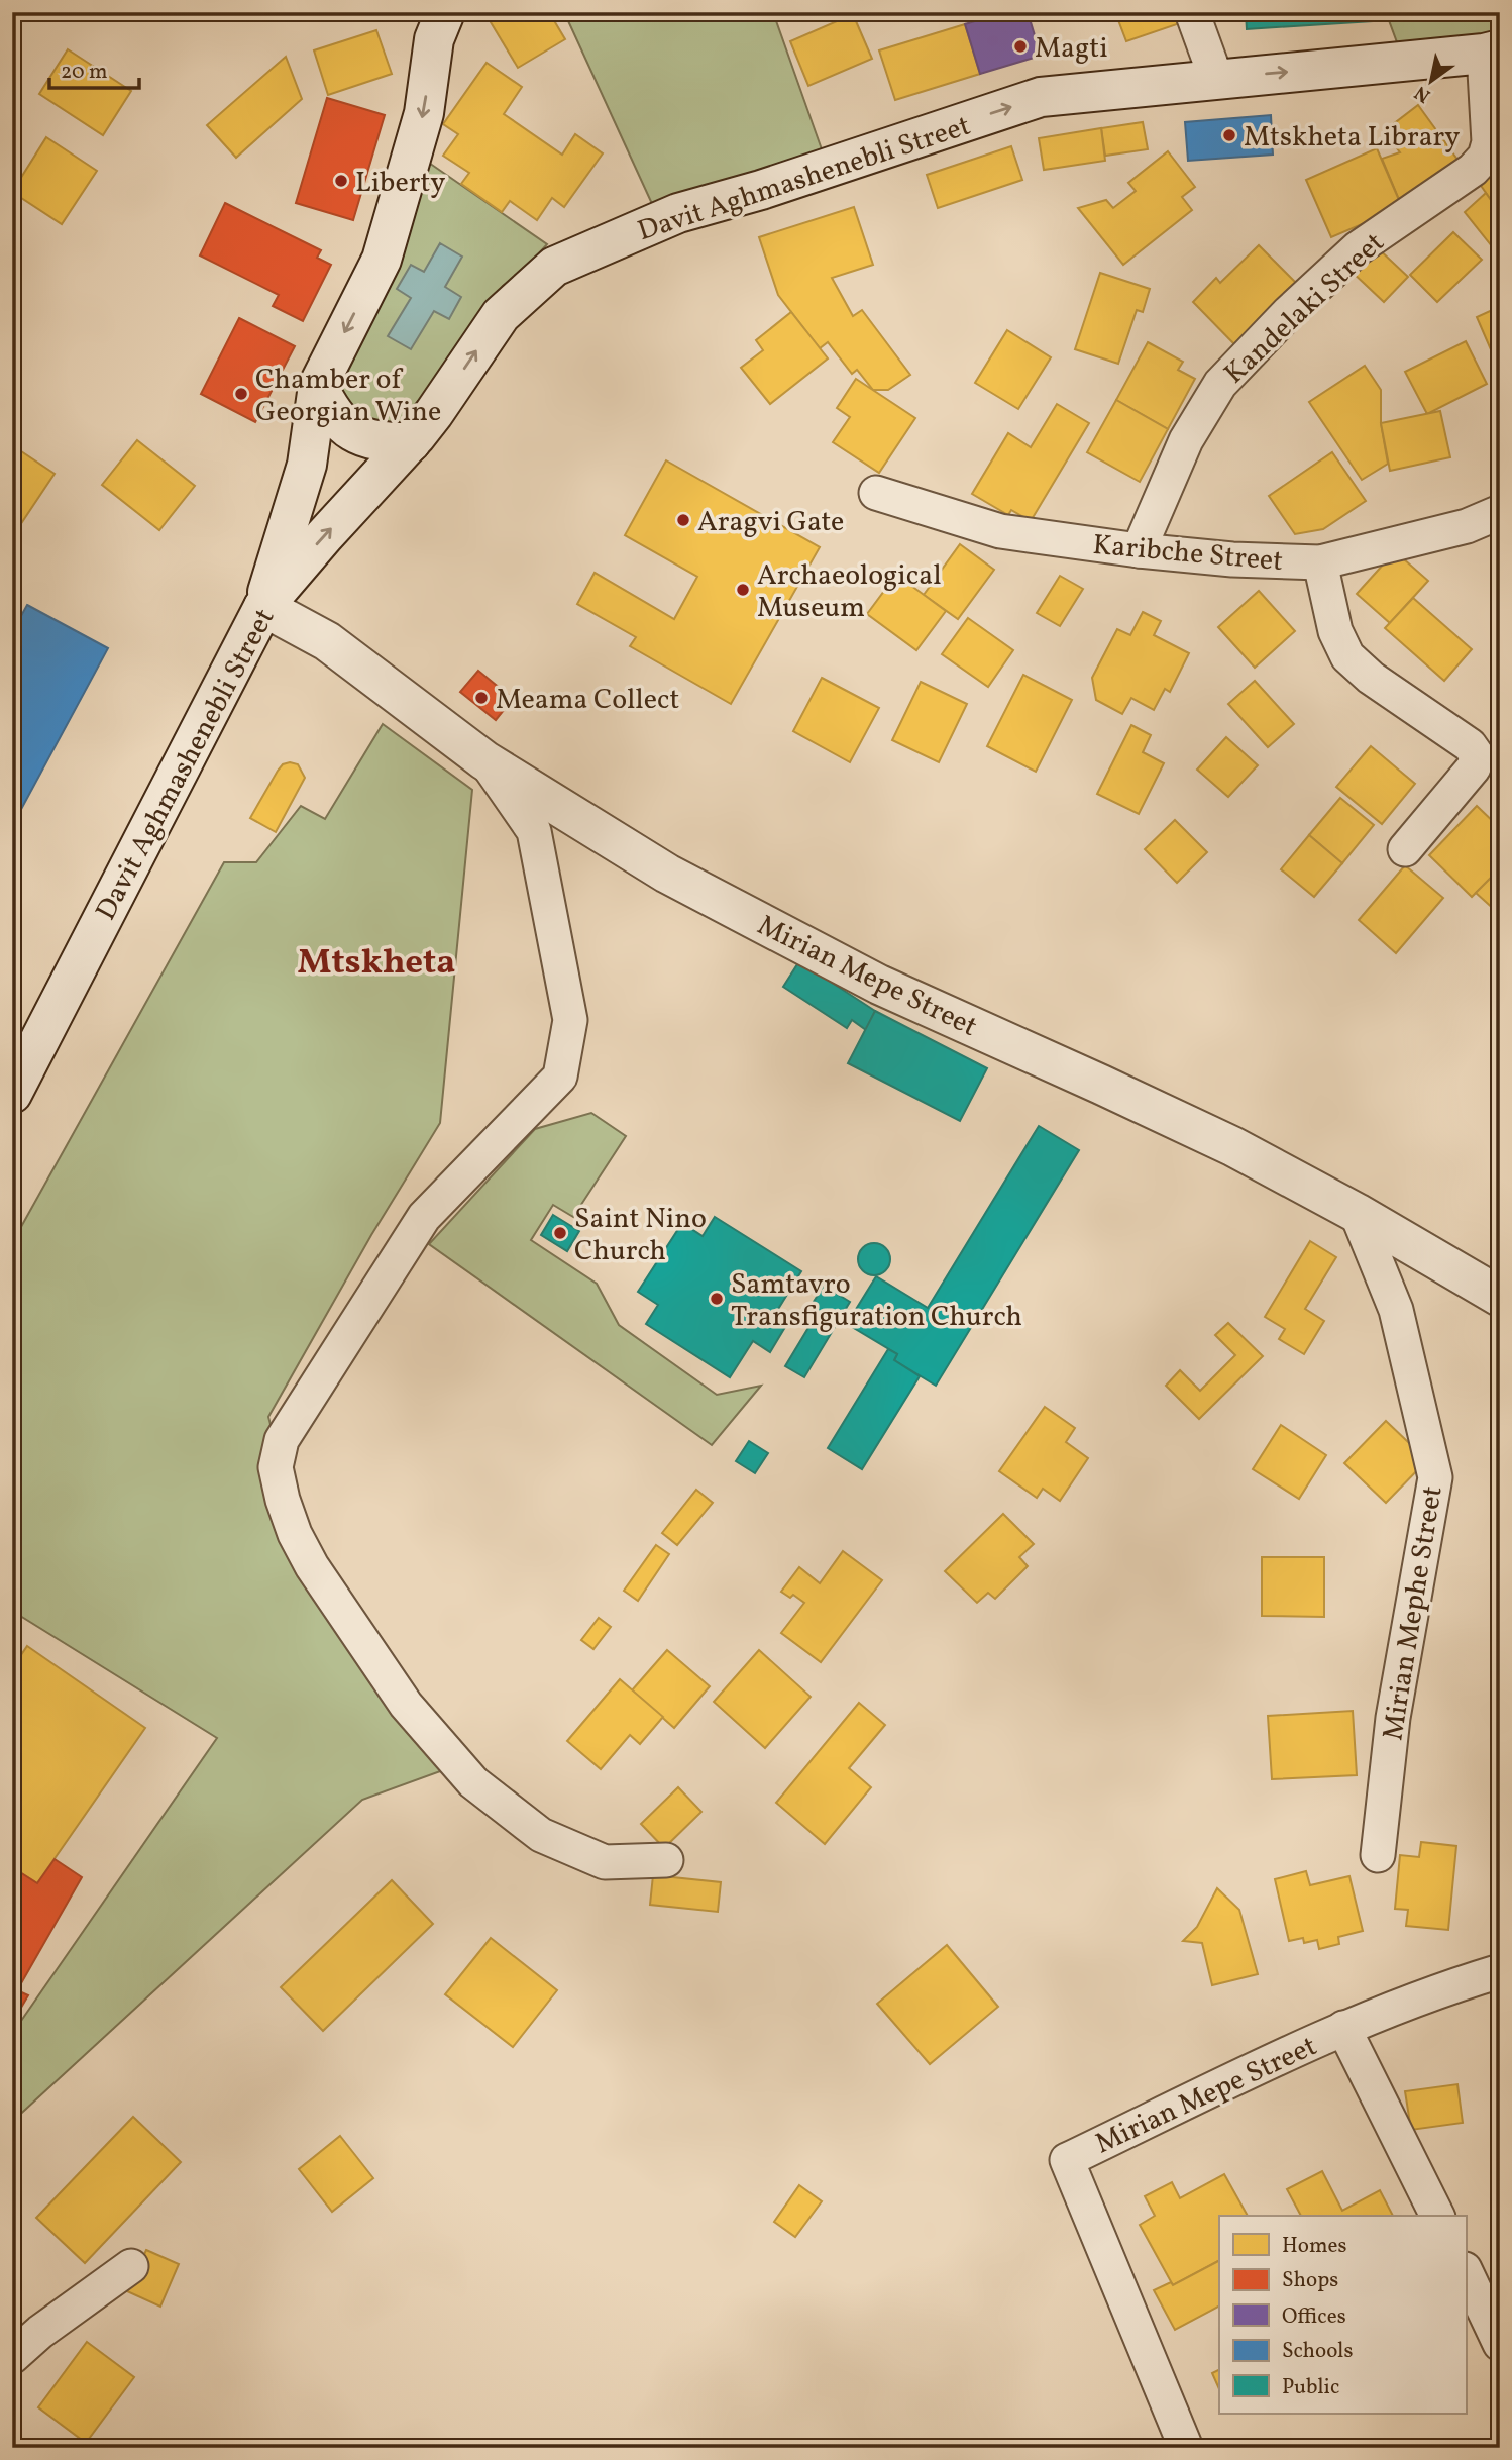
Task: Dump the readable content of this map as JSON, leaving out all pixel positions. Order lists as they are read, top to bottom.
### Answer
{
  "streets": {
    "main road": ["Davit Aghmashenebli Street", "Mirian Mepe Street"],
    "street": ["Kandelaki Street", "Karibche Street", "Mirian Mephe Street"]
  },
  "crossings": [
    ["Davit Aghmashenebli Street", "Kandelaki Street"],
    ["Davit Aghmashenebli Street", "Mirian Mepe Street"],
    ["Kandelaki Street", "Karibche Street"],
    ["Mirian Mepe Street", "Mirian Mephe Street"]
  ],
  "one_way": ["Davit Aghmashenebli Street"],
  "districts": ["Mtskheta"],
  "places": [
    "Magti",
    "Mtskheta Library",
    "Liberty",
    "Chamber of Georgian Wine",
    "Aragvi Gate",
    "Archaeological Museum",
    "Meama Collect",
    "Saint Nino Church",
    "Samtavro Transfiguration Church"
  ],
  "legend": [
    "Homes",
    "Shops",
    "Offices",
    "Schools",
    "Public"
  ],
  "scale_bar": "20 m",
  "north": "bottom left"
}
